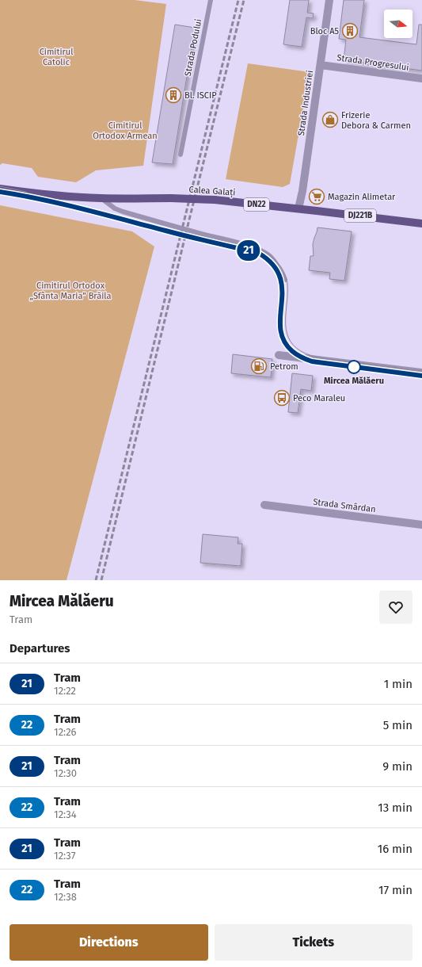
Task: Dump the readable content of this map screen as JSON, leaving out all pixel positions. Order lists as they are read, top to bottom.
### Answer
{
  "streets": {
    "main road": ["Calea Galați", "DN22", "DJ221B"],
    "street": ["Strada Progresului", "Strada Industriei", "Strada Smârdan"],
    "lane": ["Strada Podului"]
  },
  "crossings": [
    ["Strada Progresului", "Strada Industriei"],
    ["Strada Industriei", "Calea Galați"]
  ],
  "parks": ["Cimitirul Catolic", "Cimitirul Ortodox Armean", "Cimitirul Ortodox „Sfânta Maria” Brăila"],
  "places": {
    "building": ["Bloc A5", "Bl. ISCIP"],
    "shop": ["Frizerie Debora & Carmen"],
    "supermarket": ["Magazin Alimetar"],
    "fuel station": ["Petrom"],
    "other": ["Mircea Mălăeru"],
    "bus stop": ["Peco Maraleu"]
  },
  "lines": ["tram line 21"],
  "north": "right",
  "page": {
    "on_map": "21",
    "heading": [
      ["Mircea Mălăeru", "Tram"],
      "Departures"
    ],
    "list": [
      {
        "mark": "21",
        "name": "Tram",
        "note": "12:22",
        "value": "1 min"
      },
      {
        "mark": "22",
        "name": "Tram",
        "note": "12:26",
        "value": "5 min"
      },
      {
        "mark": "21",
        "name": "Tram",
        "note": "12:30",
        "value": "9 min"
      },
      {
        "mark": "22",
        "name": "Tram",
        "note": "12:34",
        "value": "13 min"
      },
      {
        "mark": "21",
        "name": "Tram",
        "note": "12:37",
        "value": "16 min"
      },
      {
        "mark": "22",
        "name": "Tram",
        "note": "12:38",
        "value": "17 min"
      }
    ],
    "buttons": ["Directions", "Tickets"]
  }
}
